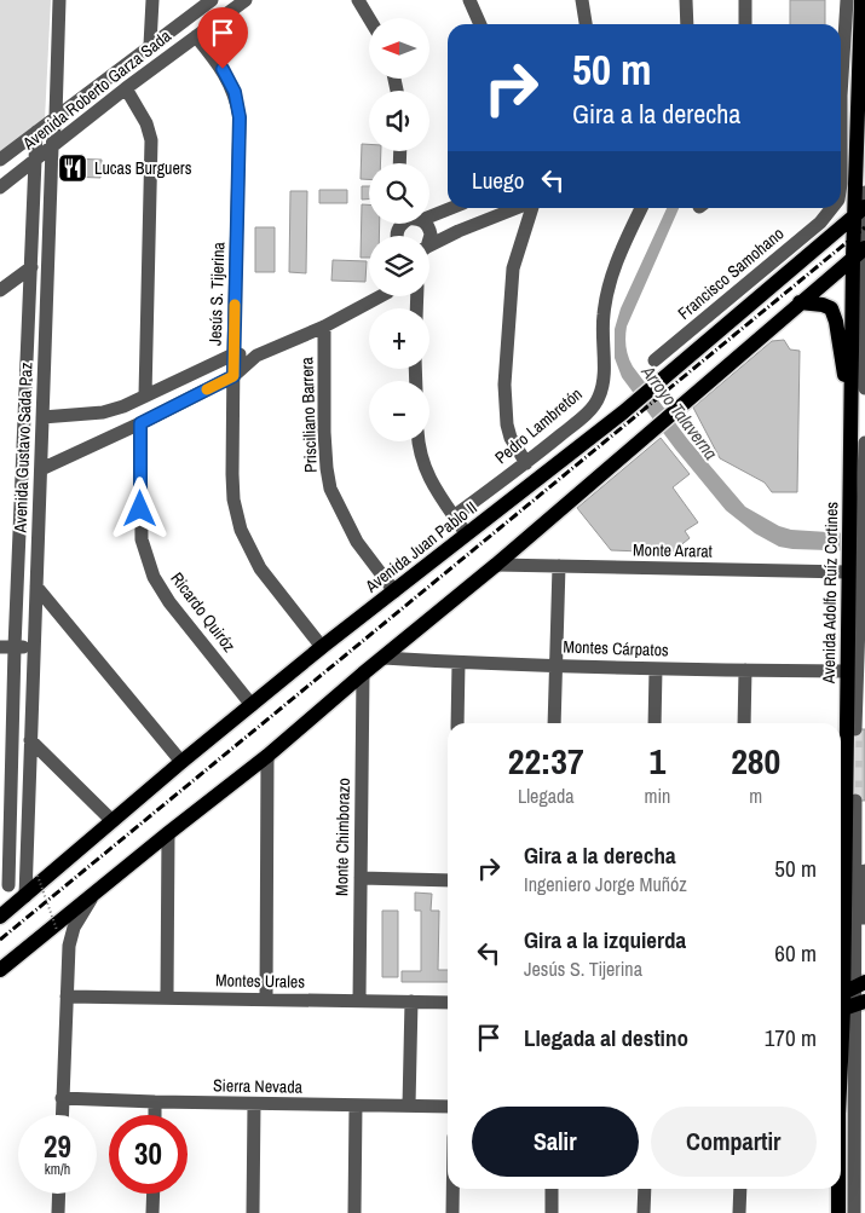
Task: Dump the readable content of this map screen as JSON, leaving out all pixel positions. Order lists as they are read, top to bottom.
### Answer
{
  "streets": {
    "main road": ["Avenida Juan Pablo II", "Avenida Adolfo Ruíz Cortines"],
    "street": [
      "Avenida Roberto Garza Sada",
      "Francisco Samohano",
      "Jesús S. Tijerina",
      "Prisciliano Barrera",
      "Pedro Lambretón",
      "Avenida Gustavo Sada Paz",
      "Monte Ararat",
      "Ricardo Quiróz",
      "Montes Cárpatos",
      "Monte Chimborazo",
      "Montes Urales",
      "Sierra Nevada"
    ]
  },
  "crossings": [
    ["Avenida Roberto Garza Sada", "Jesús S. Tijerina"],
    ["Avenida Roberto Garza Sada", "Avenida Gustavo Sada Paz"],
    ["Jesús S. Tijerina", "Avenida Juan Pablo II"],
    ["Prisciliano Barrera", "Avenida Juan Pablo II"],
    ["Avenida Gustavo Sada Paz", "Avenida Juan Pablo II"],
    ["Avenida Juan Pablo II", "Avenida Adolfo Ruíz Cortines"],
    ["Avenida Juan Pablo II", "Ricardo Quiróz"],
    ["Monte Ararat", "Avenida Adolfo Ruíz Cortines"],
    ["Avenida Adolfo Ruíz Cortines", "Montes Cárpatos"],
    ["Monte Chimborazo", "Montes Urales"]
  ],
  "water": ["Arroyo Talaverna"],
  "places": {
    "restaurant": ["Lucas Burguers"]
  },
  "north": "left",
  "page": {
    "map_buttons": ["+", "−"],
    "turn": ["50 m", "Gira a la derecha"],
    "then": "Luego",
    "eta": [
      "22:37",
      "Llegada",
      "1",
      "min",
      "280",
      "m"
    ],
    "list": [
      {
        "name": "Gira a la derecha",
        "note": "Ingeniero Jorge Muñóz",
        "value": "50 m"
      },
      {
        "name": "Gira a la izquierda",
        "note": "Jesús S. Tijerina",
        "value": "60 m"
      },
      {
        "name": "Llegada al destino",
        "value": "170 m"
      }
    ],
    "buttons": ["Salir", "Compartir"],
    "speed": "29 km/h",
    "limit": "30"
  }
}
